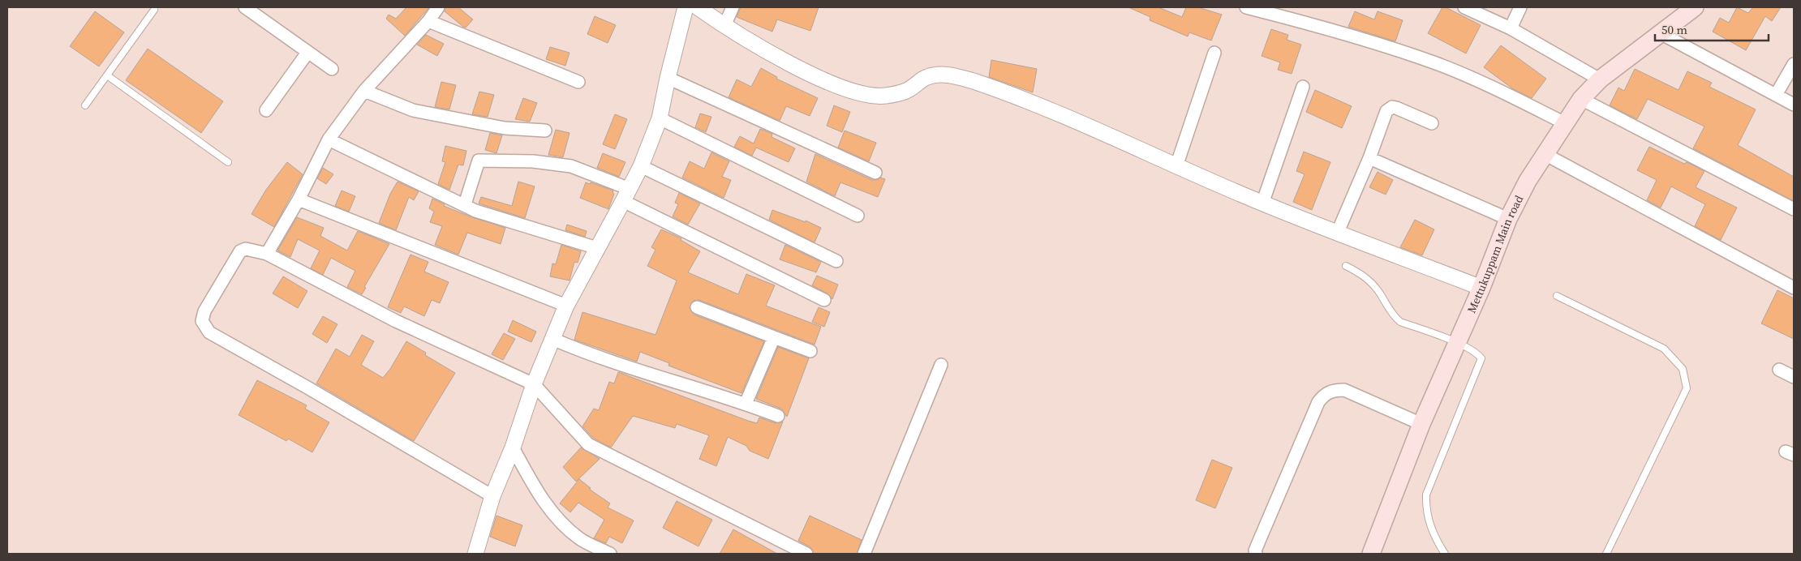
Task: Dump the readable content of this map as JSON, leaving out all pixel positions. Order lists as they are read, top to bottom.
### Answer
{
  "streets": {
    "main road": ["Mettukuppam Main road"]
  },
  "scale_bar": "50 m"
}
